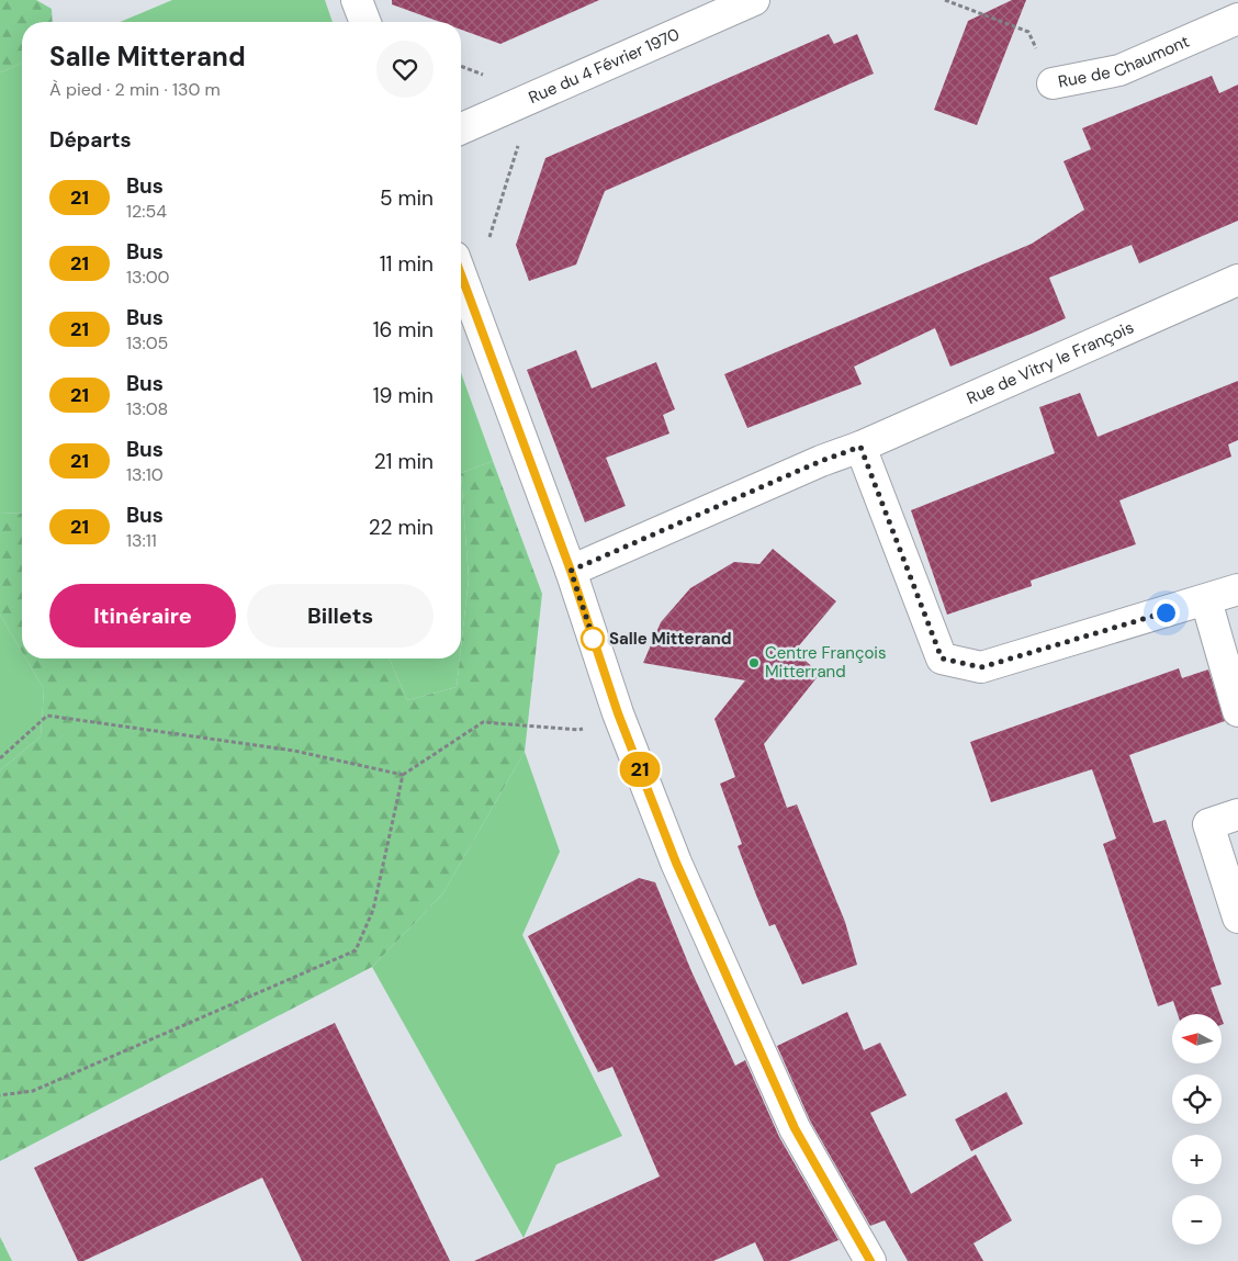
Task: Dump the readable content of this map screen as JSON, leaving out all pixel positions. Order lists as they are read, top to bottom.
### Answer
{
  "streets": {
    "street": ["Rue de Chaumont", "Rue du 4 Février 1970", "Rue de Vitry le François"]
  },
  "places": ["Salle Mitterand", "Centre François Mitterrand"],
  "lines": ["bus line 21"],
  "north": "left",
  "page": {
    "on_map": "21",
    "heading": [
      ["Salle Mitterand", "À pied · 2 min · 130 m"],
      "Départs"
    ],
    "list": [
      {
        "mark": "21",
        "name": "Bus",
        "note": "12:54",
        "value": "5 min"
      },
      {
        "mark": "21",
        "name": "Bus",
        "note": "13:00",
        "value": "11 min"
      },
      {
        "mark": "21",
        "name": "Bus",
        "note": "13:05",
        "value": "16 min"
      },
      {
        "mark": "21",
        "name": "Bus",
        "note": "13:08",
        "value": "19 min"
      },
      {
        "mark": "21",
        "name": "Bus",
        "note": "13:10",
        "value": "21 min"
      },
      {
        "mark": "21",
        "name": "Bus",
        "note": "13:11",
        "value": "22 min"
      }
    ],
    "buttons": ["Itinéraire", "Billets"],
    "map_buttons": ["+", "−"]
  }
}
